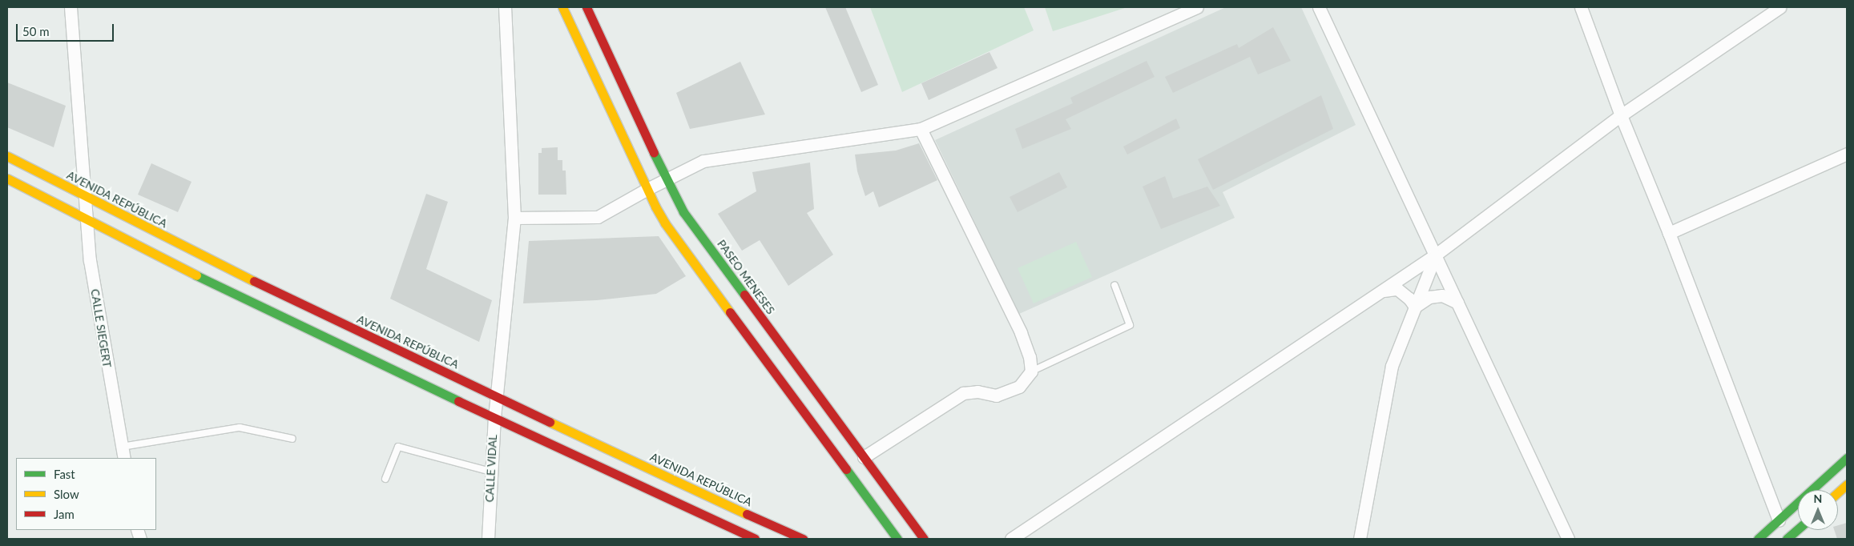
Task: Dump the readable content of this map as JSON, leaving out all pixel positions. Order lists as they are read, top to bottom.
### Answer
{
  "streets": {
    "main road": ["AVENIDA REPÚBLICA", "PASEO MENESES"],
    "street": ["CALLE SIEGERT", "CALLE VIDAL"]
  },
  "crossings": [
    ["AVENIDA REPÚBLICA", "CALLE SIEGERT"],
    ["AVENIDA REPÚBLICA", "CALLE VIDAL"]
  ],
  "legend": ["Fast", "Slow", "Jam"],
  "scale_bar": "50 m",
  "north": "top"
}
